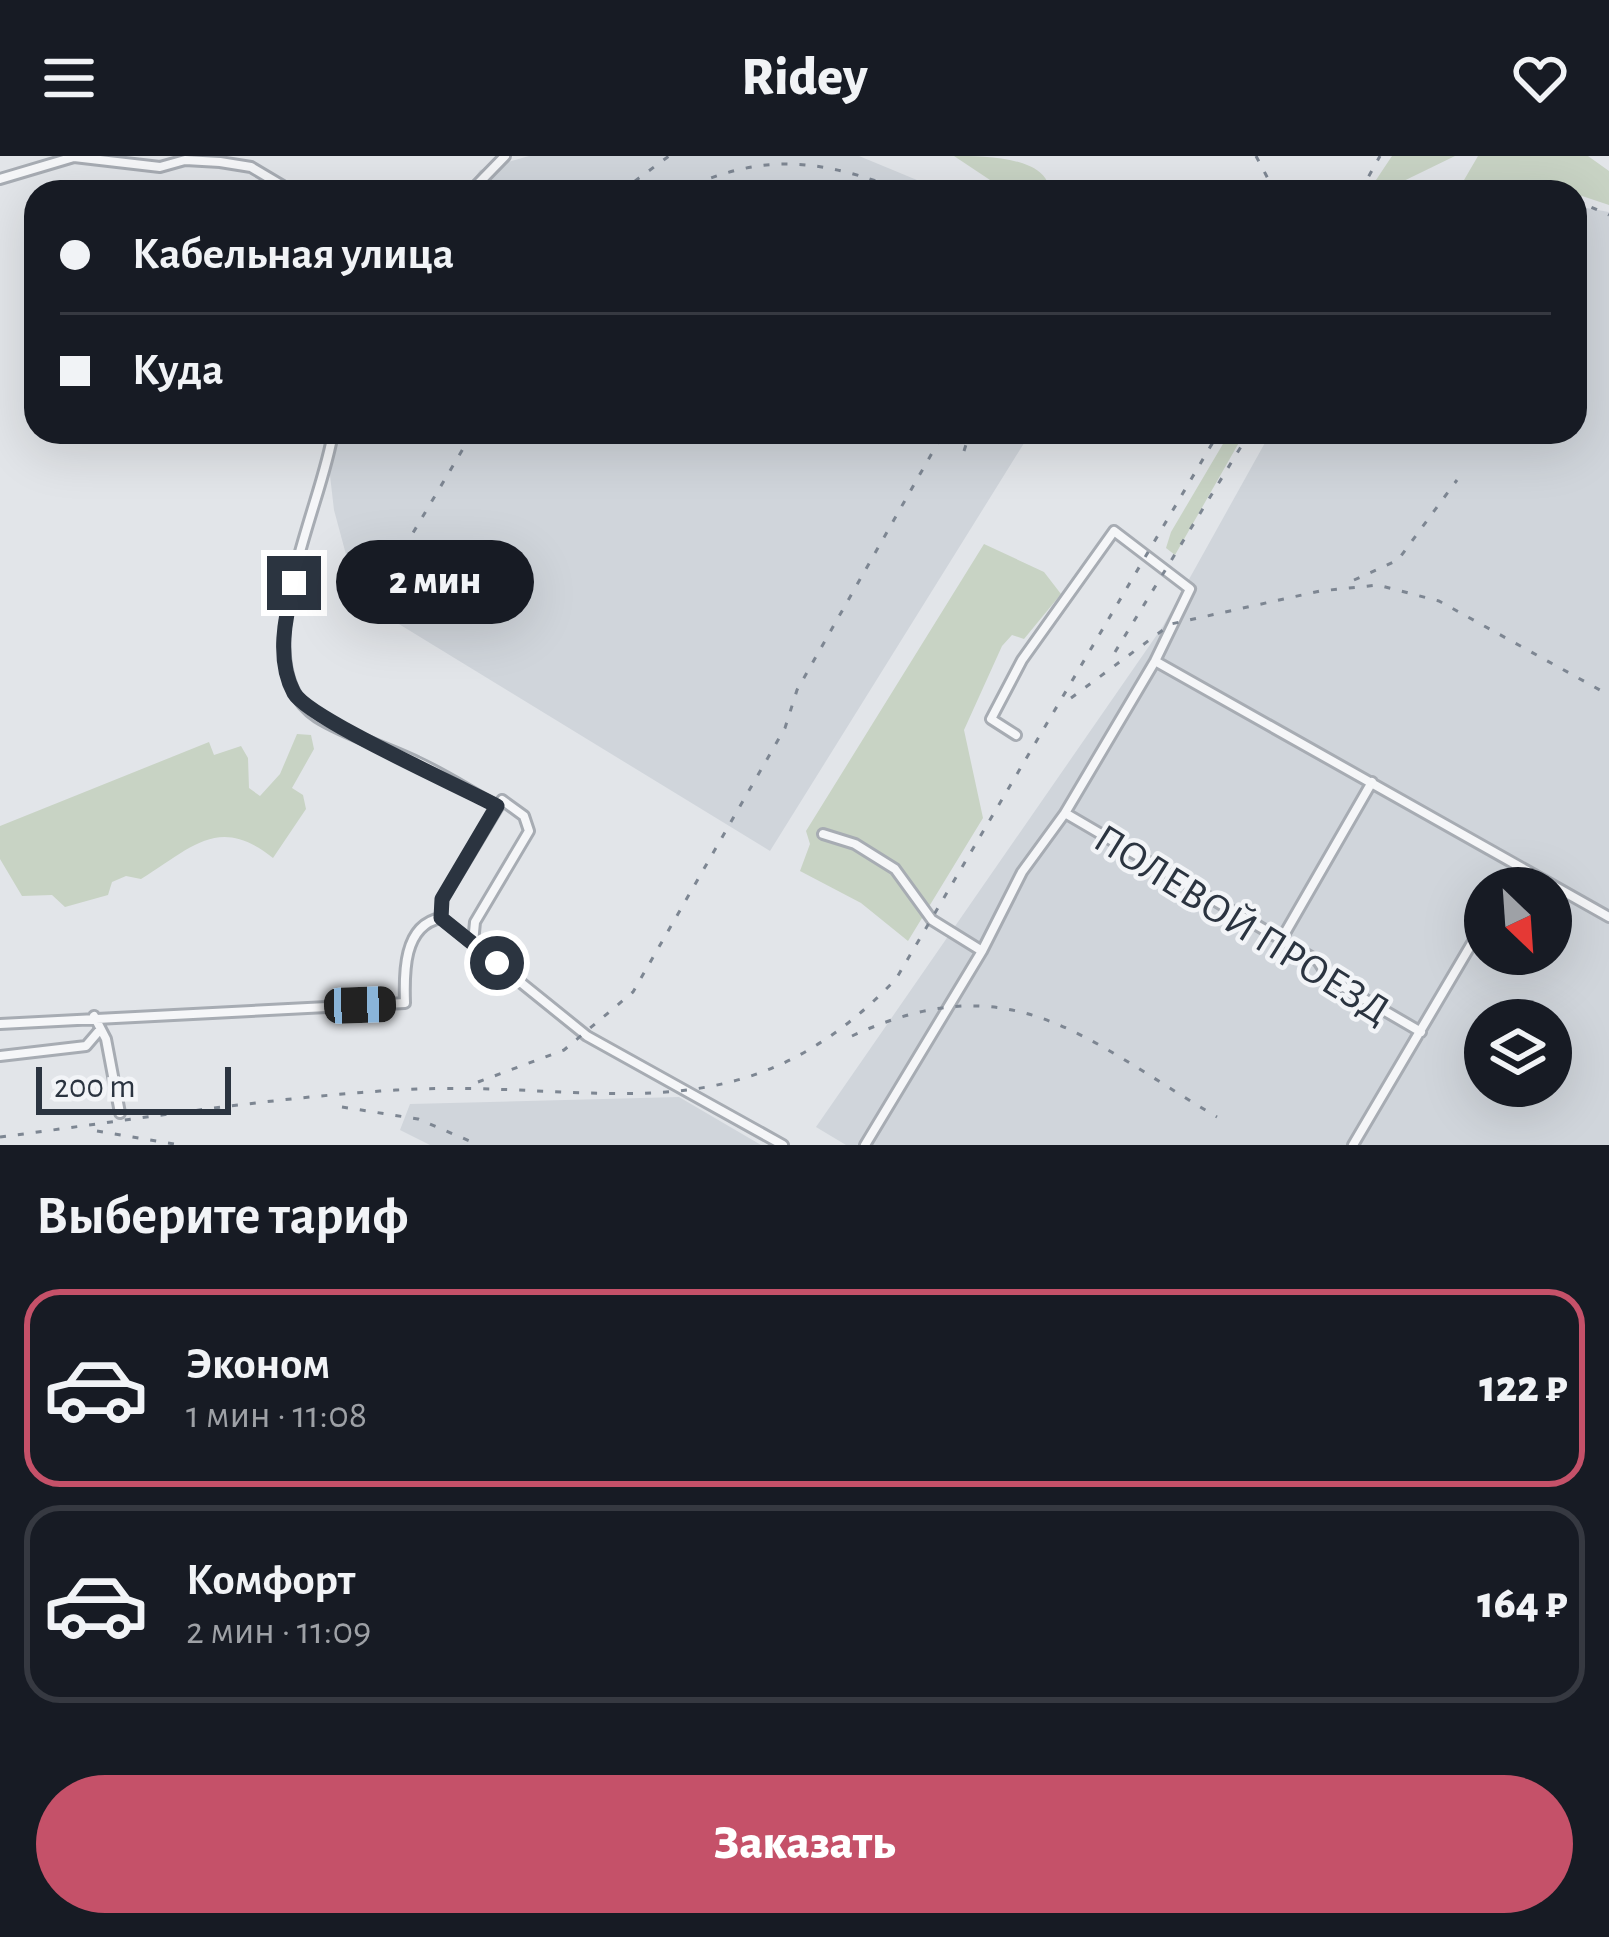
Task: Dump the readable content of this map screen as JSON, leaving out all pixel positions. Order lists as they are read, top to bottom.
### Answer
{
  "streets": {
    "street": ["ПОЛЕВОЙ ПРОЕЗД"]
  },
  "scale_bar": "200 m",
  "north": "bottom right",
  "page": {
    "header": "Ridey",
    "banner": ["Кабельная улица", "Куда"],
    "bubble": "2 мин",
    "scale": "200 m",
    "heading": "Выберите тариф",
    "list": [
      {
        "name": "Эконом",
        "note": "1 мин · 11:08",
        "value": "122 ₽"
      },
      {
        "name": "Комфорт",
        "note": "2 мин · 11:09",
        "value": "164 ₽"
      }
    ],
    "buttons": "Заказать"
  }
}
